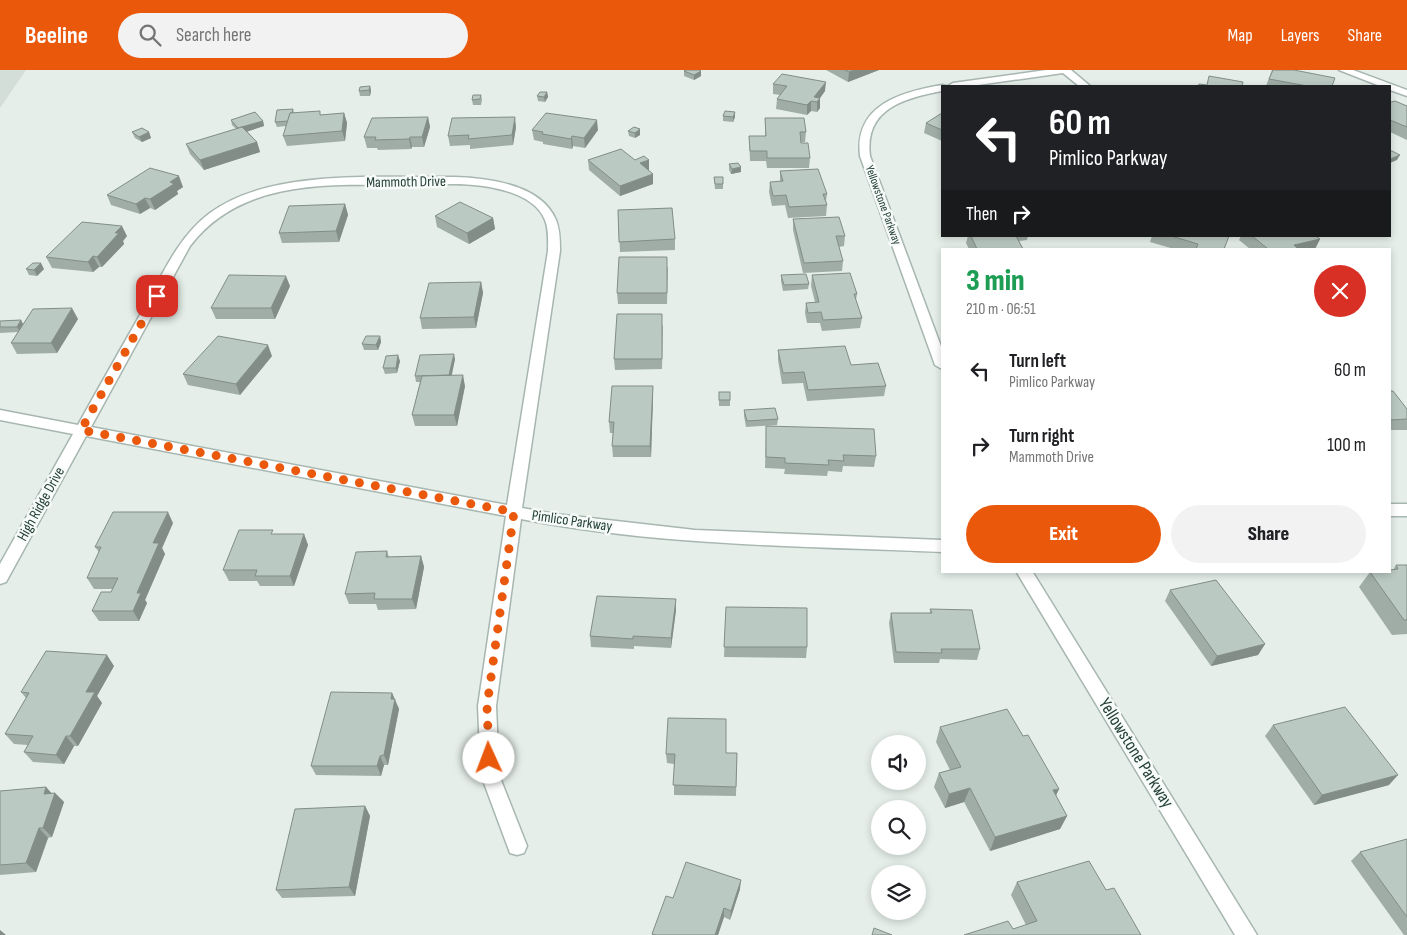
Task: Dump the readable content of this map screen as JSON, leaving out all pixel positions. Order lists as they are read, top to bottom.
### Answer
{
  "streets": {
    "street": [
      "Mammoth Drive",
      "Yellowstone Parkway",
      "High Ridge Drive",
      "Pimlico Parkway"
    ]
  },
  "crossings": [
    ["Mammoth Drive", "High Ridge Drive"],
    ["Mammoth Drive", "Pimlico Parkway"],
    ["High Ridge Drive", "Pimlico Parkway"]
  ],
  "page": {
    "header": "Beeline",
    "search": "Search here",
    "nav": ["Map", "Layers", "Share"],
    "turn": ["60 m", "Pimlico Parkway"],
    "then": "Then",
    "heading": ["3 min", "210 m · 06:51"],
    "list": [
      {
        "name": "Turn left",
        "note": "Pimlico Parkway",
        "value": "60 m"
      },
      {
        "name": "Turn right",
        "note": "Mammoth Drive",
        "value": "100 m"
      }
    ],
    "buttons": ["Exit", "Share"]
  }
}
